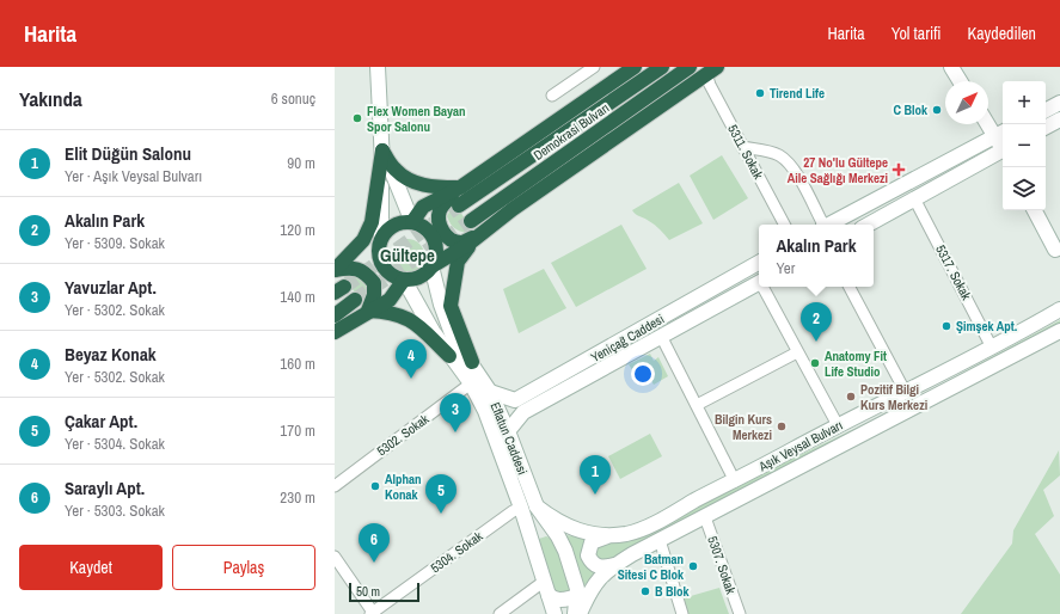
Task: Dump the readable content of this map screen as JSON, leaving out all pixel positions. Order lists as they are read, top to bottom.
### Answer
{
  "streets": {
    "highway": ["Demokrasi Bulvarı"],
    "main road": ["Yeniçağ Caddesi", "Eflatun Caddesi", "Aşık Veysal Bulvarı"],
    "street": [
      "5311. Sokak",
      "5317. Sokak",
      "5302. Sokak",
      "5304. Sokak",
      "5307. Sokak"
    ]
  },
  "crossings": [
    ["5317. Sokak", "Aşık Veysal Bulvarı"],
    ["Yeniçağ Caddesi", "Eflatun Caddesi"],
    ["5302. Sokak", "Eflatun Caddesi"],
    ["Eflatun Caddesi", "Aşık Veysal Bulvarı"],
    ["Eflatun Caddesi", "5304. Sokak"],
    ["Aşık Veysal Bulvarı", "5307. Sokak"]
  ],
  "districts": ["Gültepe"],
  "places": {
    "other": [
      "Tirend Life",
      "C Blok",
      "Flex Women Bayan Spor Salonu",
      "Şimşek Apt.",
      "Anatomy Fit Life Studio",
      "Pozitif Bilgi Kurs Merkezi",
      "Bilgin Kurs Merkezi",
      "Alphan Konak",
      "Batman Sitesi C Blok",
      "B Blok"
    ],
    "health": ["27 No'lu Gültepe Aile Sağlığı Merkezi"]
  },
  "scale_bar": "50 m",
  "north": "top right",
  "page": {
    "header": "Harita",
    "nav": ["Harita", "Yol tarifi", "Kaydedilen"],
    "heading": ["Yakında", "6 sonuç"],
    "map_buttons": ["+", "−"],
    "list": [
      {
        "mark": "1",
        "name": "Elit Düğün Salonu",
        "note": "Yer · Aşık Veysal Bulvarı",
        "value": "90 m"
      },
      {
        "mark": "2",
        "name": "Akalın Park",
        "note": "Yer · 5309. Sokak",
        "value": "120 m"
      },
      {
        "mark": "3",
        "name": "Yavuzlar Apt.",
        "note": "Yer · 5302. Sokak",
        "value": "140 m"
      },
      {
        "mark": "4",
        "name": "Beyaz Konak",
        "note": "Yer · 5302. Sokak",
        "value": "160 m"
      },
      {
        "mark": "5",
        "name": "Çakar Apt.",
        "note": "Yer · 5304. Sokak",
        "value": "170 m"
      },
      {
        "mark": "6",
        "name": "Saraylı Apt.",
        "note": "Yer · 5303. Sokak",
        "value": "230 m"
      }
    ],
    "popup": ["Akalın Park", "Yer"],
    "pins": [
      "2",
      "4",
      "3",
      "1",
      "5",
      "6"
    ],
    "buttons": ["Kaydet", "Paylaş"],
    "scale": "50 m"
  }
}
